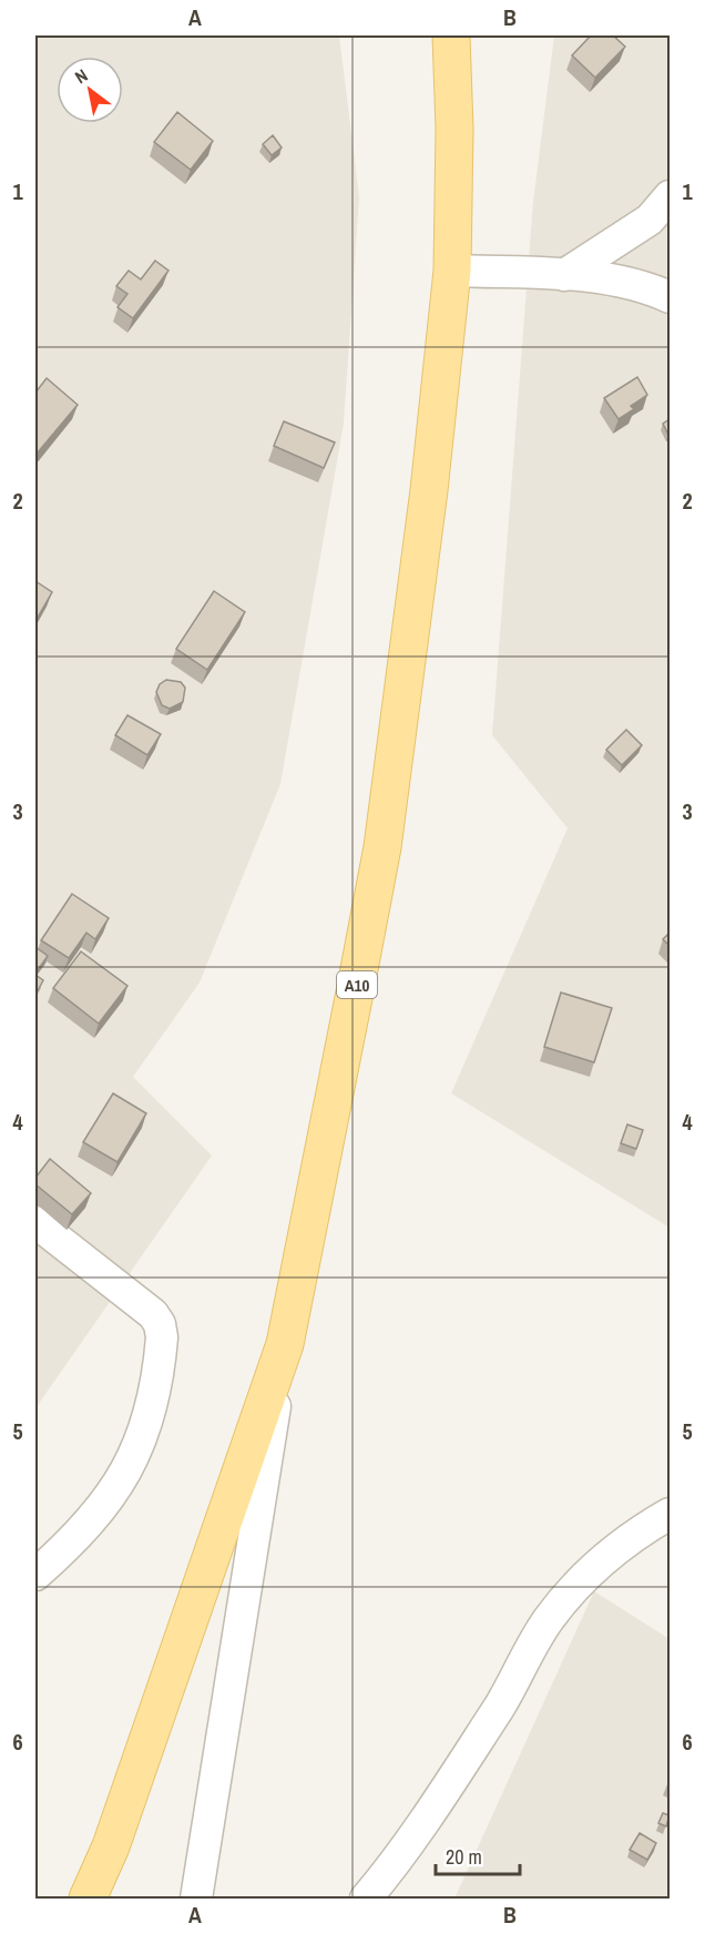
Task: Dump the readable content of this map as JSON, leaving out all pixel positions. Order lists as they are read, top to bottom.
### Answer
{
  "streets": {
    "main road": ["A10"]
  },
  "scale_bar": "20 m",
  "north": "top left",
  "grid": {
    "columns": ["A", "B"],
    "rows": [
      "1",
      "2",
      "3",
      "4",
      "5",
      "6"
    ]
  }
}
